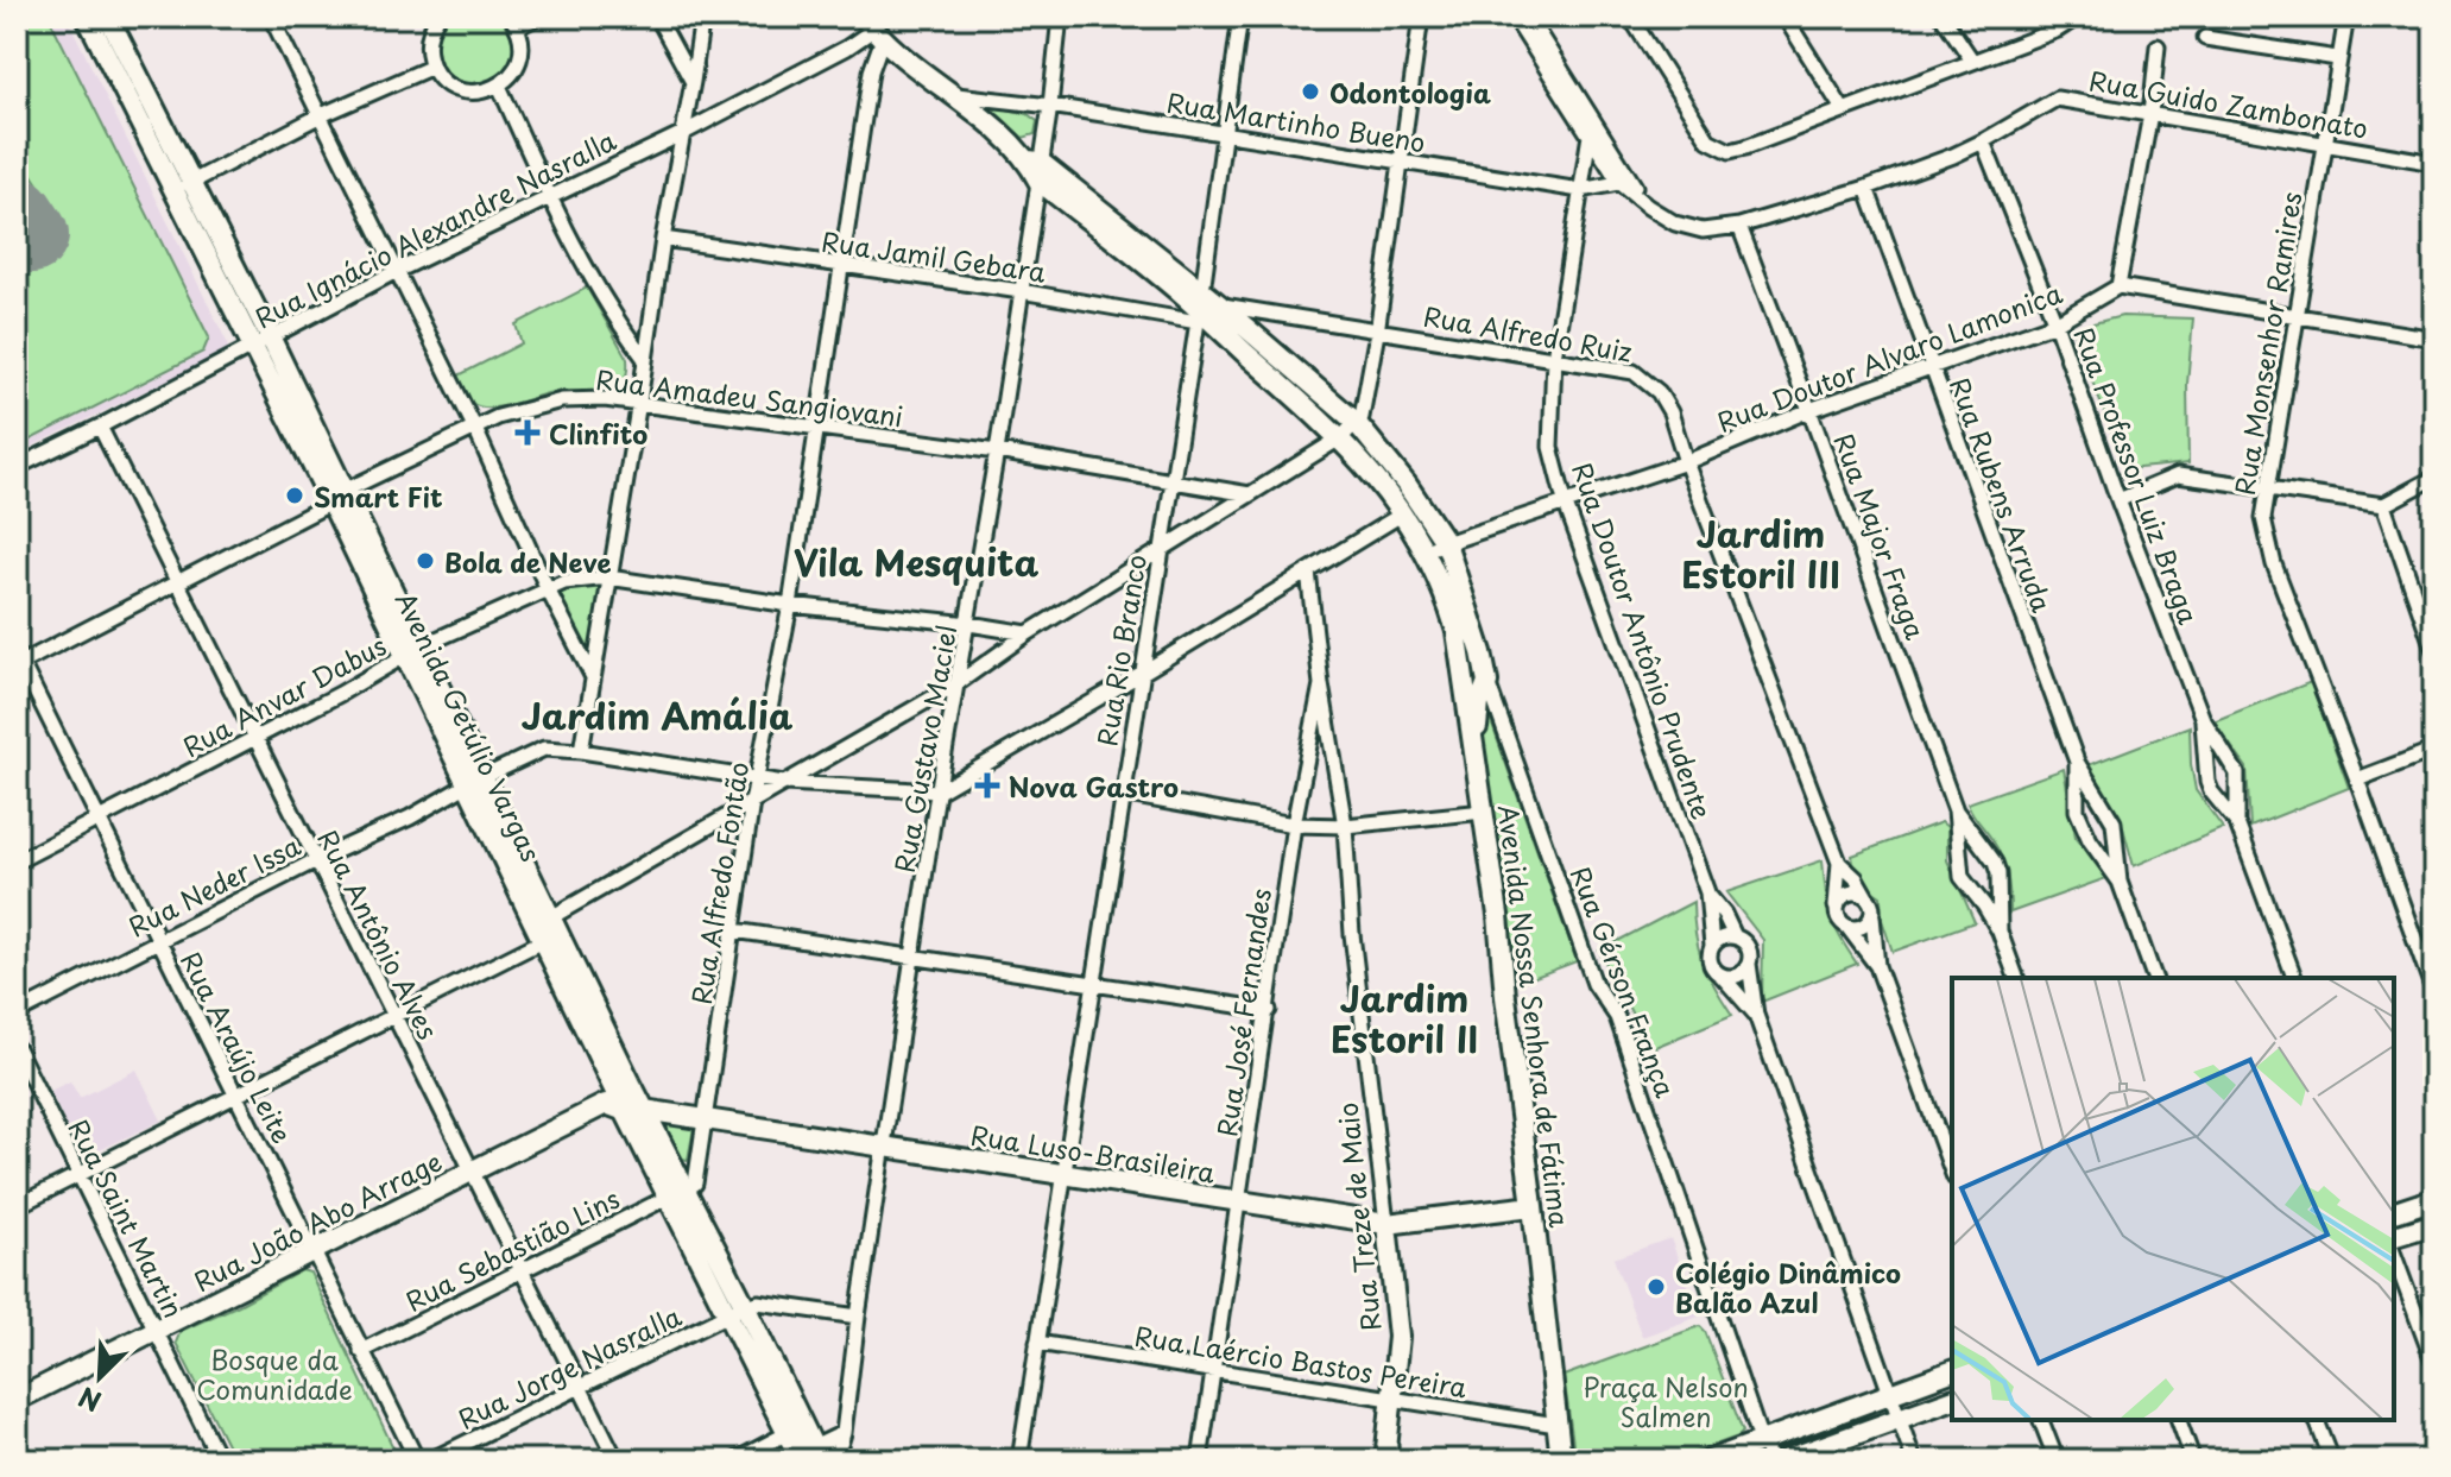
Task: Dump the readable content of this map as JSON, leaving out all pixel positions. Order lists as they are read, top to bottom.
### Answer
{
  "streets": {
    "street": [
      "Rua Guido Zambonato",
      "Rua Martinho Bueno",
      "Rua Ignácio Alexandre Nasralla",
      "Rua Jamil Gebara",
      "Rua Alfredo Ruiz",
      "Rua Monsenhor Ramires",
      "Rua Doutor Alvaro Lamonica",
      "Rua Amadeu Sangiovani",
      "Rua Professor Luiz Braga",
      "Rua Rubens Arruda",
      "Rua Major Fraga",
      "Rua Doutor Antônio Prudente",
      "Rua Rio Branco",
      "Rua Anvar Dabus",
      "Avenida Getúlio Vargas",
      "Rua Gustavo Maciel",
      "Rua Alfredo Fontão",
      "Rua Neder Issa",
      "Rua Antônio Alves",
      "Rua Gérson França",
      "Rua José Fernandes",
      "Avenida Nossa Senhora de Fátima",
      "Rua Araújo Leite",
      "Rua Luso-Brasileira",
      "Rua Treze de Maio",
      "Rua Saint Martin",
      "Rua João Abo Arrage",
      "Rua Sebastião Lins",
      "Rua Laércio Bastos Pereira",
      "Rua Jorge Nasralla"
    ]
  },
  "crossings": [
    ["Rua Guido Zambonato", "Rua Martinho Bueno"],
    ["Rua Guido Zambonato", "Rua Monsenhor Ramires"],
    ["Rua Guido Zambonato", "Rua Professor Luiz Braga"],
    ["Rua Guido Zambonato", "Rua Rubens Arruda"],
    ["Rua Guido Zambonato", "Rua Major Fraga"],
    ["Rua Guido Zambonato", "Rua Doutor Antônio Prudente"],
    ["Rua Martinho Bueno", "Rua Doutor Antônio Prudente"],
    ["Rua Martinho Bueno", "Rua Gustavo Maciel"],
    ["Rua Martinho Bueno", "Avenida Nossa Senhora de Fátima"],
    ["Rua Ignácio Alexandre Nasralla", "Avenida Getúlio Vargas"],
    ["Rua Ignácio Alexandre Nasralla", "Rua Alfredo Fontão"],
    ["Rua Ignácio Alexandre Nasralla", "Rua Antônio Alves"],
    ["Rua Ignácio Alexandre Nasralla", "Avenida Nossa Senhora de Fátima"],
    ["Rua Jamil Gebara", "Rua Rio Branco"],
    ["Rua Jamil Gebara", "Rua Gustavo Maciel"],
    ["Rua Jamil Gebara", "Rua Alfredo Fontão"],
    ["Rua Jamil Gebara", "Avenida Nossa Senhora de Fátima"],
    ["Rua Alfredo Ruiz", "Rua Doutor Alvaro Lamonica"],
    ["Rua Alfredo Ruiz", "Rua Doutor Antônio Prudente"],
    ["Rua Doutor Alvaro Lamonica", "Rua Professor Luiz Braga"],
    ["Rua Doutor Alvaro Lamonica", "Rua Rubens Arruda"],
    ["Rua Doutor Alvaro Lamonica", "Rua Major Fraga"],
    ["Rua Doutor Alvaro Lamonica", "Rua Doutor Antônio Prudente"],
    ["Rua Doutor Alvaro Lamonica", "Avenida Nossa Senhora de Fátima"],
    ["Rua Amadeu Sangiovani", "Rua Rio Branco"],
    ["Rua Amadeu Sangiovani", "Avenida Getúlio Vargas"],
    ["Rua Amadeu Sangiovani", "Rua Gustavo Maciel"],
    ["Rua Amadeu Sangiovani", "Rua Alfredo Fontão"],
    ["Rua Amadeu Sangiovani", "Rua Antônio Alves"],
    ["Rua Amadeu Sangiovani", "Rua Araújo Leite"],
    ["Rua Rio Branco", "Avenida Nossa Senhora de Fátima"],
    ["Rua Rio Branco", "Rua Luso-Brasileira"],
    ["Rua Rio Branco", "Rua Laércio Bastos Pereira"],
    ["Rua Anvar Dabus", "Avenida Getúlio Vargas"],
    ["Rua Anvar Dabus", "Rua Gustavo Maciel"],
    ["Rua Anvar Dabus", "Rua Alfredo Fontão"],
    ["Rua Anvar Dabus", "Rua Antônio Alves"],
    ["Rua Anvar Dabus", "Rua Araújo Leite"],
    ["Avenida Getúlio Vargas", "Rua Alfredo Fontão"],
    ["Avenida Getúlio Vargas", "Rua Neder Issa"],
    ["Avenida Getúlio Vargas", "Rua Luso-Brasileira"],
    ["Avenida Getúlio Vargas", "Rua João Abo Arrage"],
    ["Avenida Getúlio Vargas", "Rua Sebastião Lins"],
    ["Avenida Getúlio Vargas", "Rua Jorge Nasralla"],
    ["Rua Gustavo Maciel", "Rua Neder Issa"],
    ["Rua Gustavo Maciel", "Avenida Nossa Senhora de Fátima"],
    ["Rua Gustavo Maciel", "Rua Luso-Brasileira"],
    ["Rua Alfredo Fontão", "Rua Neder Issa"],
    ["Rua Alfredo Fontão", "Avenida Nossa Senhora de Fátima"],
    ["Rua Alfredo Fontão", "Rua Luso-Brasileira"],
    ["Rua Alfredo Fontão", "Rua Sebastião Lins"],
    ["Rua Neder Issa", "Rua Antônio Alves"],
    ["Rua Neder Issa", "Rua Araújo Leite"],
    ["Rua Antônio Alves", "Rua João Abo Arrage"],
    ["Rua Antônio Alves", "Rua Sebastião Lins"],
    ["Rua Antônio Alves", "Rua Jorge Nasralla"],
    ["Rua Gérson França", "Avenida Nossa Senhora de Fátima"],
    ["Rua José Fernandes", "Rua Luso-Brasileira"],
    ["Rua José Fernandes", "Rua Treze de Maio"],
    ["Rua José Fernandes", "Rua Laércio Bastos Pereira"],
    ["Avenida Nossa Senhora de Fátima", "Rua Luso-Brasileira"],
    ["Avenida Nossa Senhora de Fátima", "Rua Laércio Bastos Pereira"],
    ["Rua Araújo Leite", "Rua João Abo Arrage"],
    ["Rua Araújo Leite", "Rua Sebastião Lins"],
    ["Rua Luso-Brasileira", "Rua Treze de Maio"],
    ["Rua Luso-Brasileira", "Rua João Abo Arrage"],
    ["Rua Treze de Maio", "Rua Laércio Bastos Pereira"],
    ["Rua Saint Martin", "Rua João Abo Arrage"]
  ],
  "districts": [
    "Jardim Estoril III",
    "Vila Mesquita",
    "Jardim Amália",
    "Jardim Estoril II"
  ],
  "parks": ["Bosque da Comunidade", "Praça Nelson Salmen"],
  "places": {
    "other": [
      "Odontologia",
      "Smart Fit",
      "Bola de Neve",
      "Colégio Dinâmico Balão Azul"
    ],
    "health": ["Clinfito", "Nova Gastro"]
  },
  "north": "bottom left"
}
